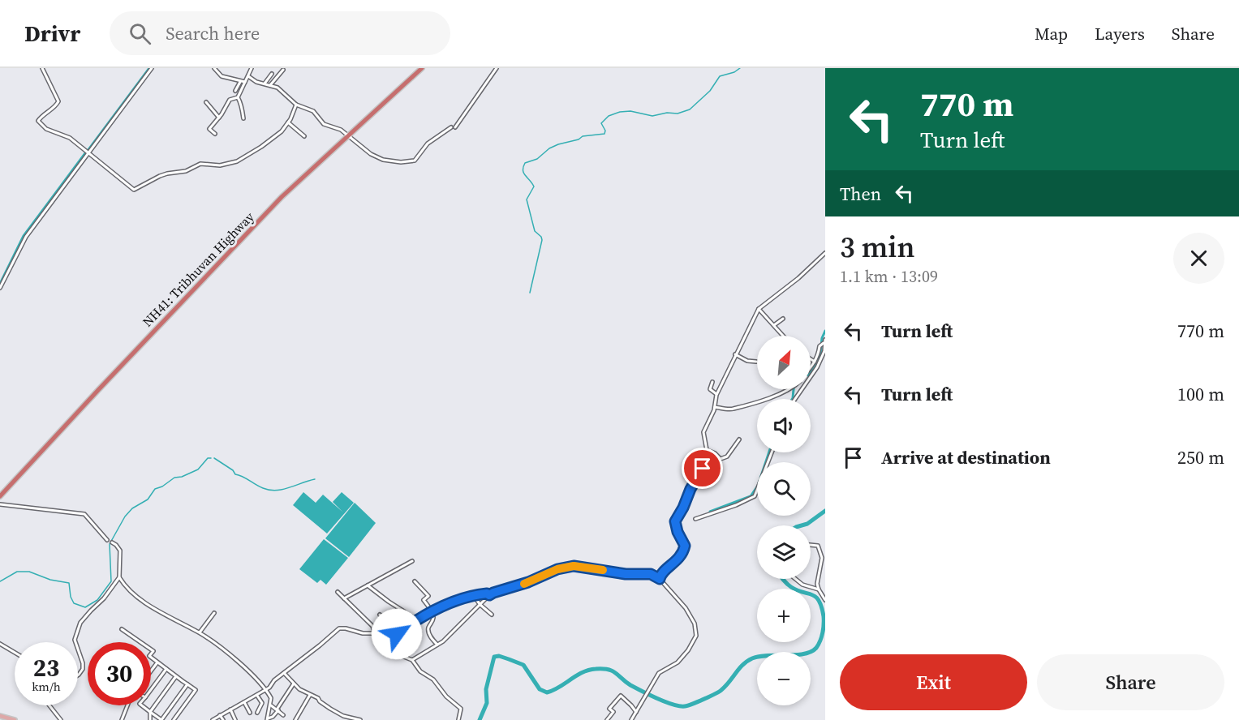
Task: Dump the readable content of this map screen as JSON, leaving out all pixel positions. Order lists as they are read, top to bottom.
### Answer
{
  "streets": {
    "highway": ["NH41: Tribhuvan Highway"]
  },
  "north": "top right",
  "page": {
    "header": "Drivr",
    "search": "Search here",
    "nav": ["Map", "Layers", "Share"],
    "turn": ["770 m", "Turn left"],
    "then": "Then",
    "heading": ["3 min", "1.1 km · 13:09"],
    "list": [
      {
        "name": "Turn left",
        "value": "770 m"
      },
      {
        "name": "Turn left",
        "value": "100 m"
      },
      {
        "name": "Arrive at destination",
        "value": "250 m"
      }
    ],
    "map_buttons": ["+", "−"],
    "speed": "23 km/h",
    "limit": "30",
    "buttons": ["Exit", "Share"]
  }
}
